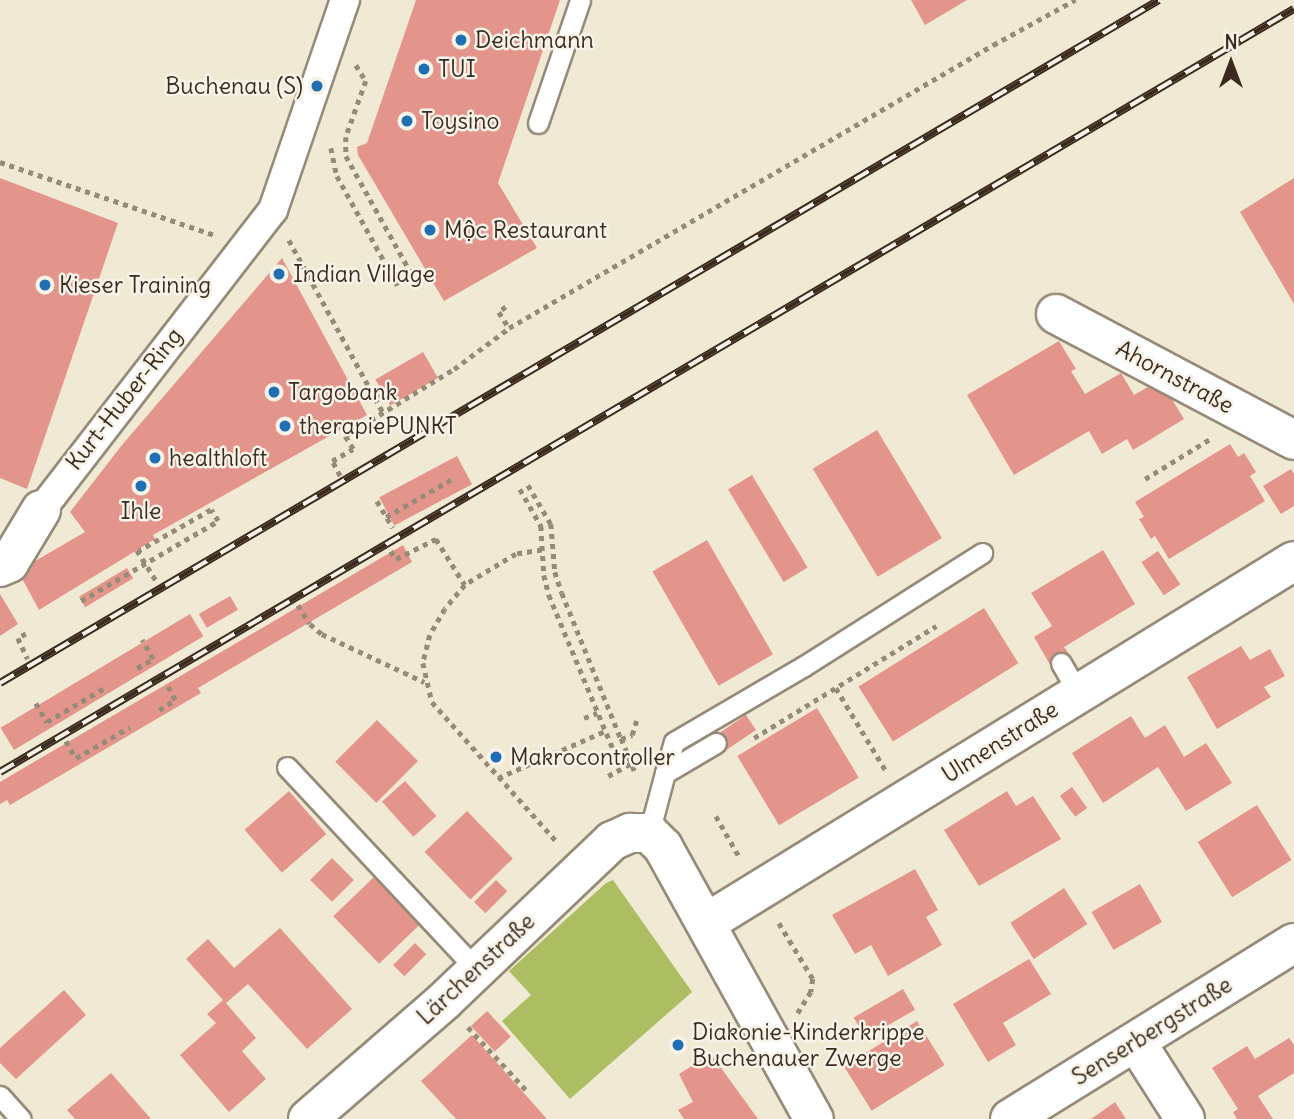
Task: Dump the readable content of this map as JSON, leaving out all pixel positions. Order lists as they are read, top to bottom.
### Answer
{
  "streets": {
    "street": [
      "Ahornstraße",
      "Kurt-Huber-Ring",
      "Ulmenstraße",
      "Lärchenstraße",
      "Senserbergstraße"
    ]
  },
  "places": [
    "Deichmann",
    "TUI",
    "Buchenau (S)",
    "Toysino",
    "Mộc Restaurant",
    "Indian Village",
    "Kieser Training",
    "Targobank",
    "therapiePUNKT",
    "healthloft",
    "Ihle",
    "Makrocontroller",
    "Diakonie-Kinderkrippe Buchenauer Zwerge"
  ],
  "north": "top"
}
